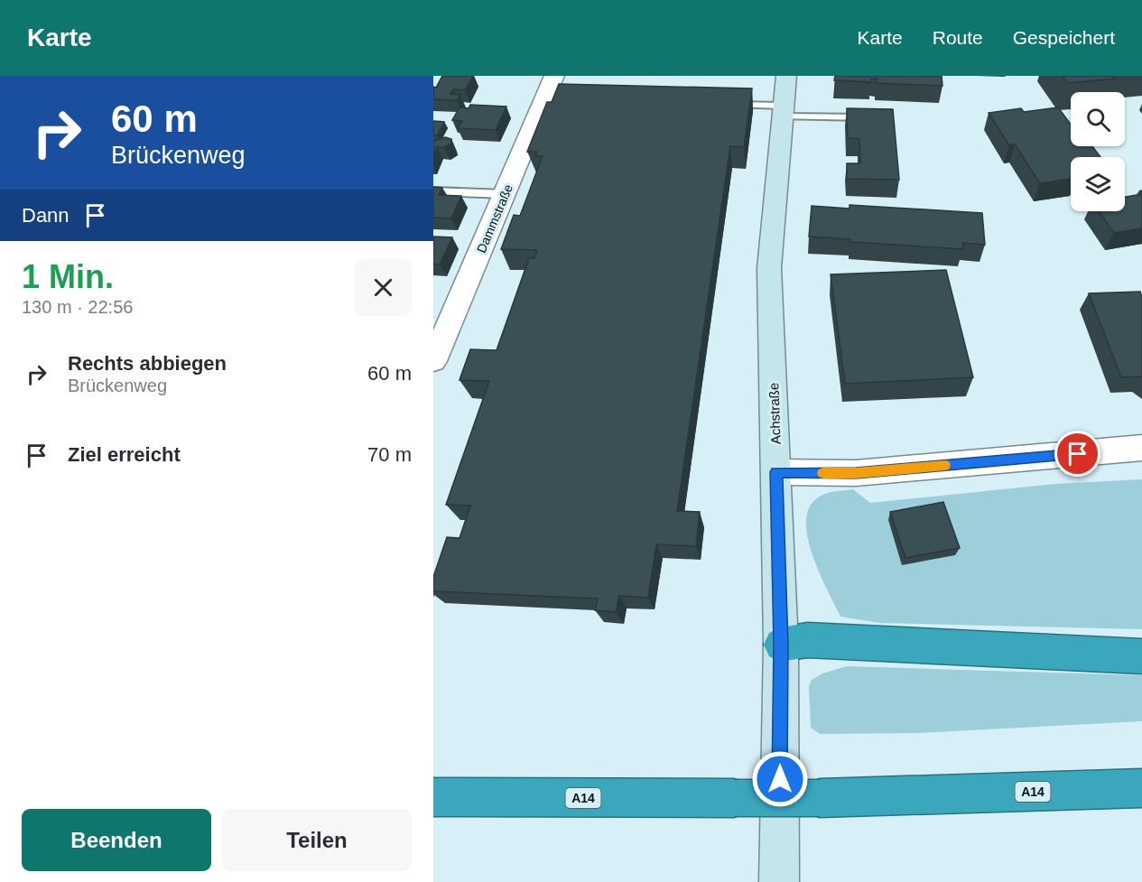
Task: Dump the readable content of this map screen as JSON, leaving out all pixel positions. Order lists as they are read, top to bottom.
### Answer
{
  "streets": {
    "highway": ["A14"],
    "main road": ["Achstraße"],
    "street": ["Dammstraße"]
  },
  "page": {
    "header": "Karte",
    "nav": ["Karte", "Route", "Gespeichert"],
    "turn": ["60 m", "Brückenweg"],
    "then": "Dann",
    "heading": ["1 Min.", "130 m · 22:56"],
    "list": [
      {
        "name": "Rechts abbiegen",
        "note": "Brückenweg",
        "value": "60 m"
      },
      {
        "name": "Ziel erreicht",
        "value": "70 m"
      }
    ],
    "buttons": ["Beenden", "Teilen"]
  }
}
